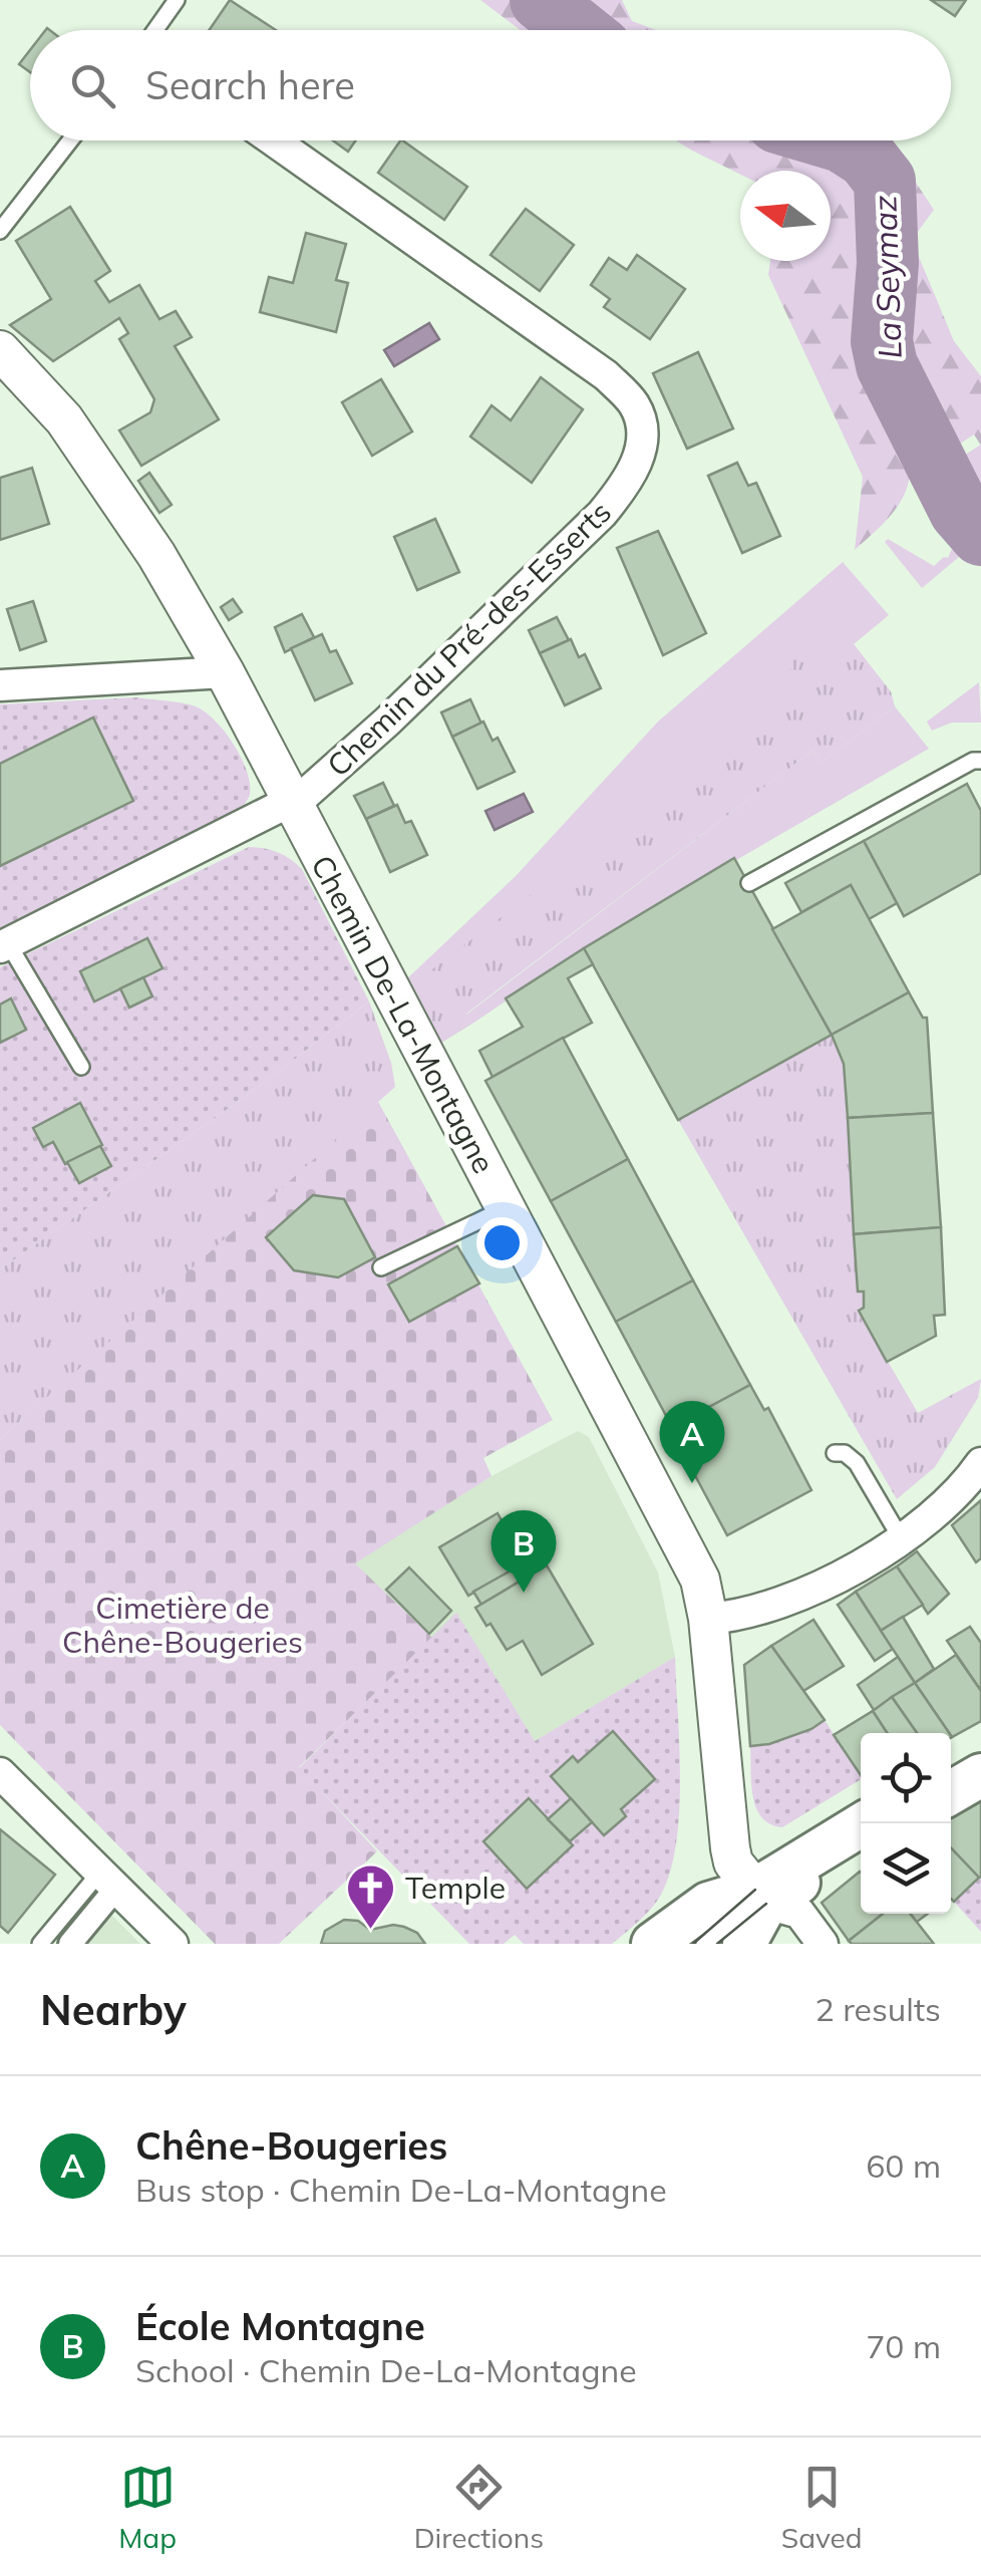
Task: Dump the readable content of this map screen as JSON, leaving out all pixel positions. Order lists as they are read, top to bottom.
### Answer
{
  "streets": {
    "street": ["Chemin du Pré-des-Esserts", "Chemin De-La-Montagne"]
  },
  "crossings": [
    ["Chemin du Pré-des-Esserts", "Chemin De-La-Montagne"]
  ],
  "water": ["La Seymaz"],
  "parks": ["Cimetière de Chêne-Bougeries"],
  "places": {
    "church": ["Temple"]
  },
  "north": "left",
  "page": {
    "search": "Search here",
    "pins": ["A", "B"],
    "heading": ["Nearby", "2 results"],
    "list": [
      {
        "mark": "A",
        "name": "Chêne-Bougeries",
        "note": "Bus stop · Chemin De-La-Montagne",
        "value": "60 m"
      },
      {
        "mark": "B",
        "name": "École Montagne",
        "note": "School · Chemin De-La-Montagne",
        "value": "70 m"
      }
    ],
    "nav": ["Map", "Directions", "Saved"]
  }
}
